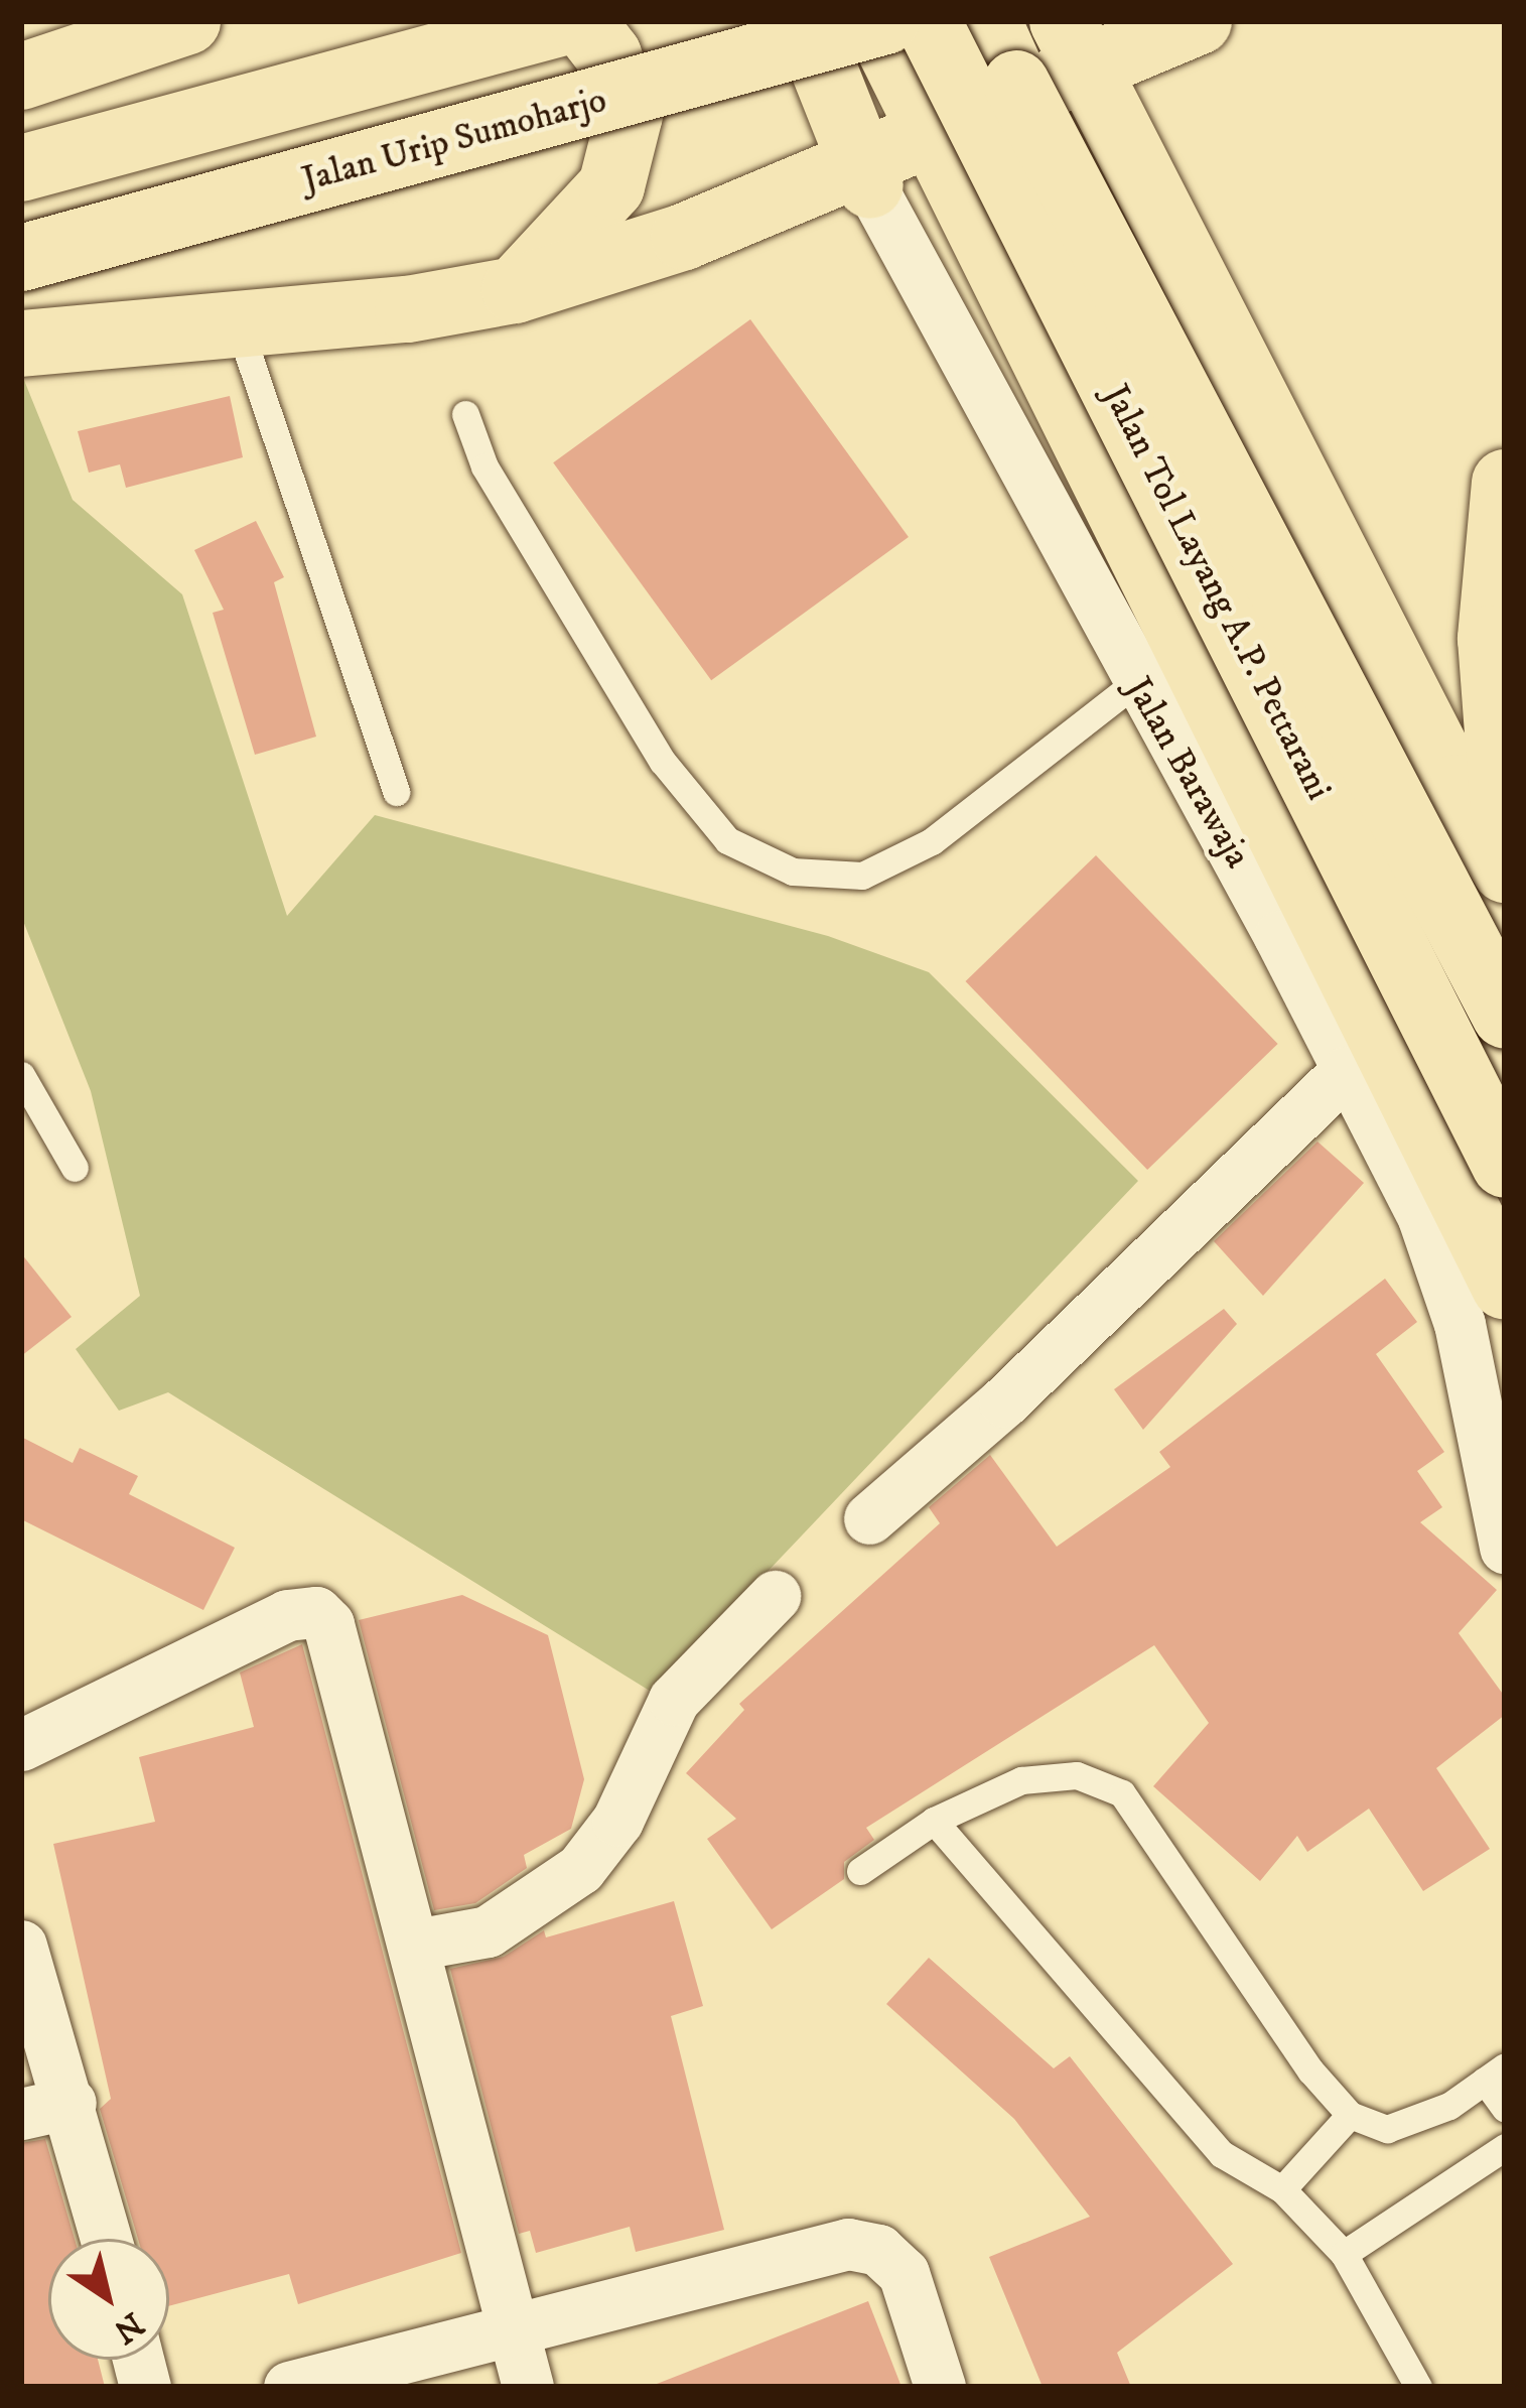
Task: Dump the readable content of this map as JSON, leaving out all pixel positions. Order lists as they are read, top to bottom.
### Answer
{
  "streets": {
    "highway": ["Jalan Urip Sumoharjo", "Jalan Tol Layang A.P. Pettarani", "Jalan Barawaja"]
  },
  "north": "bottom right"
}
